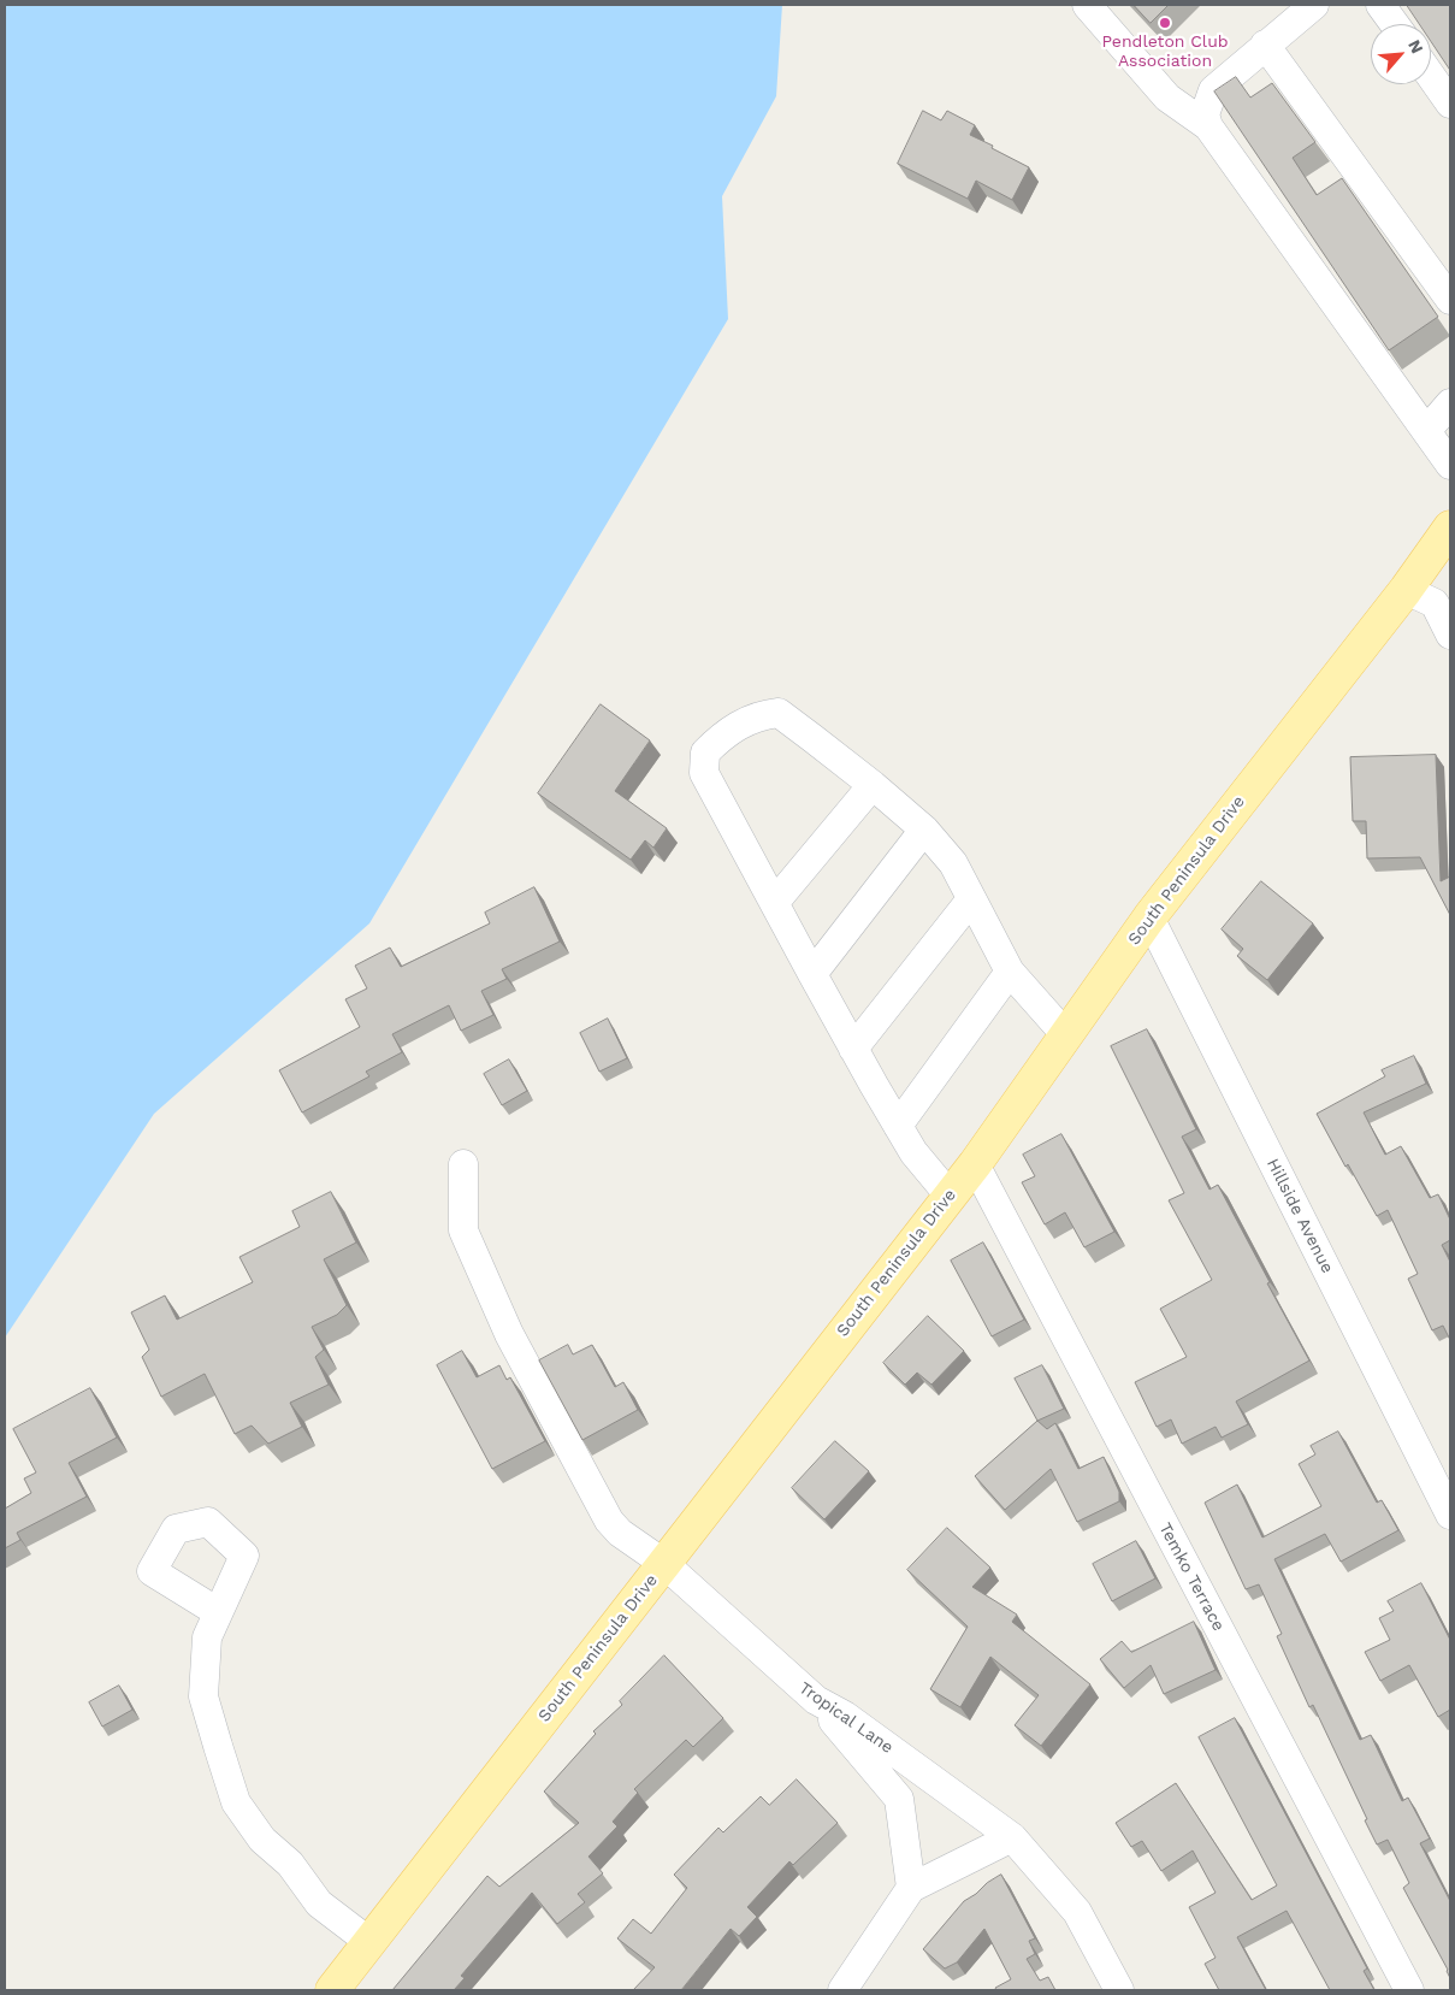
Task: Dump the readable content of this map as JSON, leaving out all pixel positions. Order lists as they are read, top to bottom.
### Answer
{
  "streets": {
    "main road": ["South Peninsula Drive"],
    "street": ["Hillside Avenue", "Temko Terrace", "Tropical Lane"]
  },
  "crossings": [
    ["South Peninsula Drive", "Hillside Avenue"],
    ["South Peninsula Drive", "Temko Terrace"],
    ["South Peninsula Drive", "Tropical Lane"]
  ],
  "places": ["Pendleton Club Association"],
  "north": "top right"
}
